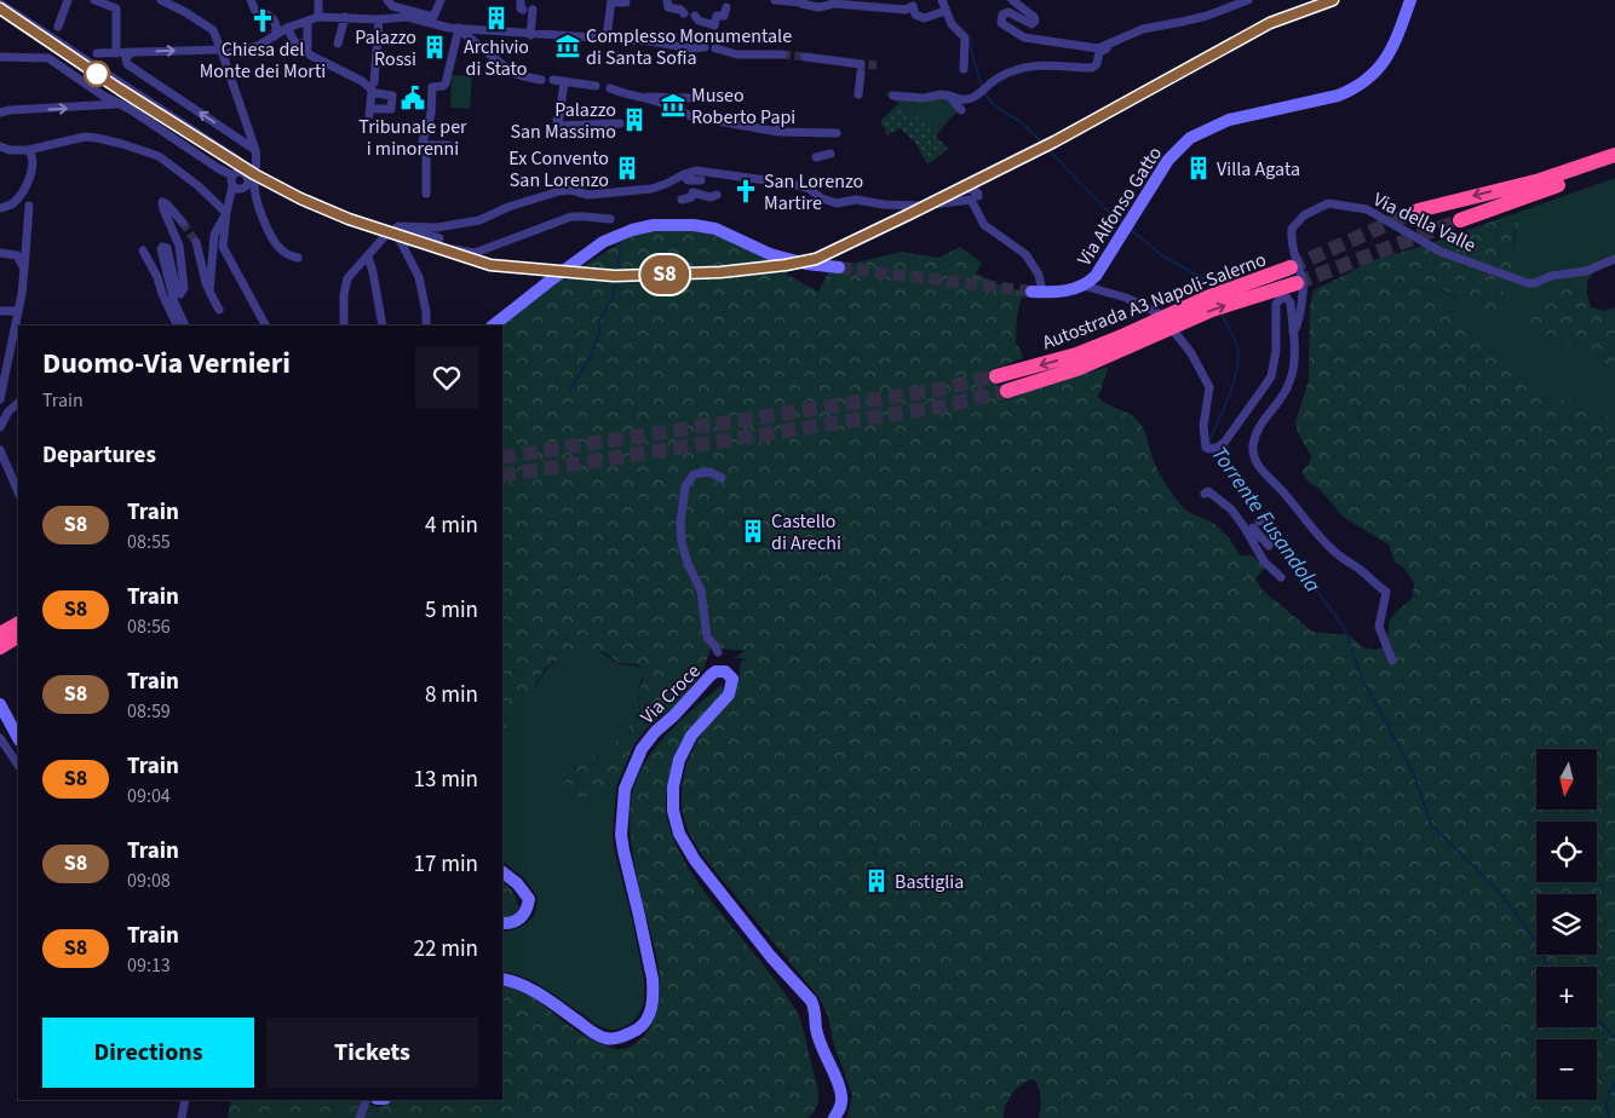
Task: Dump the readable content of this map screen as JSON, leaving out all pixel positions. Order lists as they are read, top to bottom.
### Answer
{
  "streets": {
    "highway": ["Autostrada A3 Napoli-Salerno"],
    "street": ["Via Alfonso Gatto", "Via della Valle", "Via Croce"]
  },
  "water": ["Torrente Fusandola"],
  "places": {
    "building": [
      "Archivio di Stato",
      "Palazzo Rossi",
      "Palazzo San Massimo",
      "Ex Convento San Lorenzo",
      "Villa Agata",
      "Castello di Arechi",
      "Bastiglia"
    ],
    "church": ["Chiesa del Monte dei Morti", "San Lorenzo Martire"],
    "museum": ["Complesso Monumentale di Santa Sofia", "Museo Roberto Papi"],
    "public building": ["Tribunale per i minorenni"]
  },
  "north": "bottom",
  "page": {
    "on_map": "S8",
    "heading": [
      ["Duomo-Via Vernieri", "Train"],
      "Departures"
    ],
    "list": [
      {
        "mark": "S8",
        "name": "Train",
        "note": "08:55",
        "value": "4 min"
      },
      {
        "mark": "S8",
        "name": "Train",
        "note": "08:56",
        "value": "5 min"
      },
      {
        "mark": "S8",
        "name": "Train",
        "note": "08:59",
        "value": "8 min"
      },
      {
        "mark": "S8",
        "name": "Train",
        "note": "09:04",
        "value": "13 min"
      },
      {
        "mark": "S8",
        "name": "Train",
        "note": "09:08",
        "value": "17 min"
      },
      {
        "mark": "S8",
        "name": "Train",
        "note": "09:13",
        "value": "22 min"
      }
    ],
    "map_buttons": ["+", "−"],
    "buttons": ["Directions", "Tickets"]
  }
}
